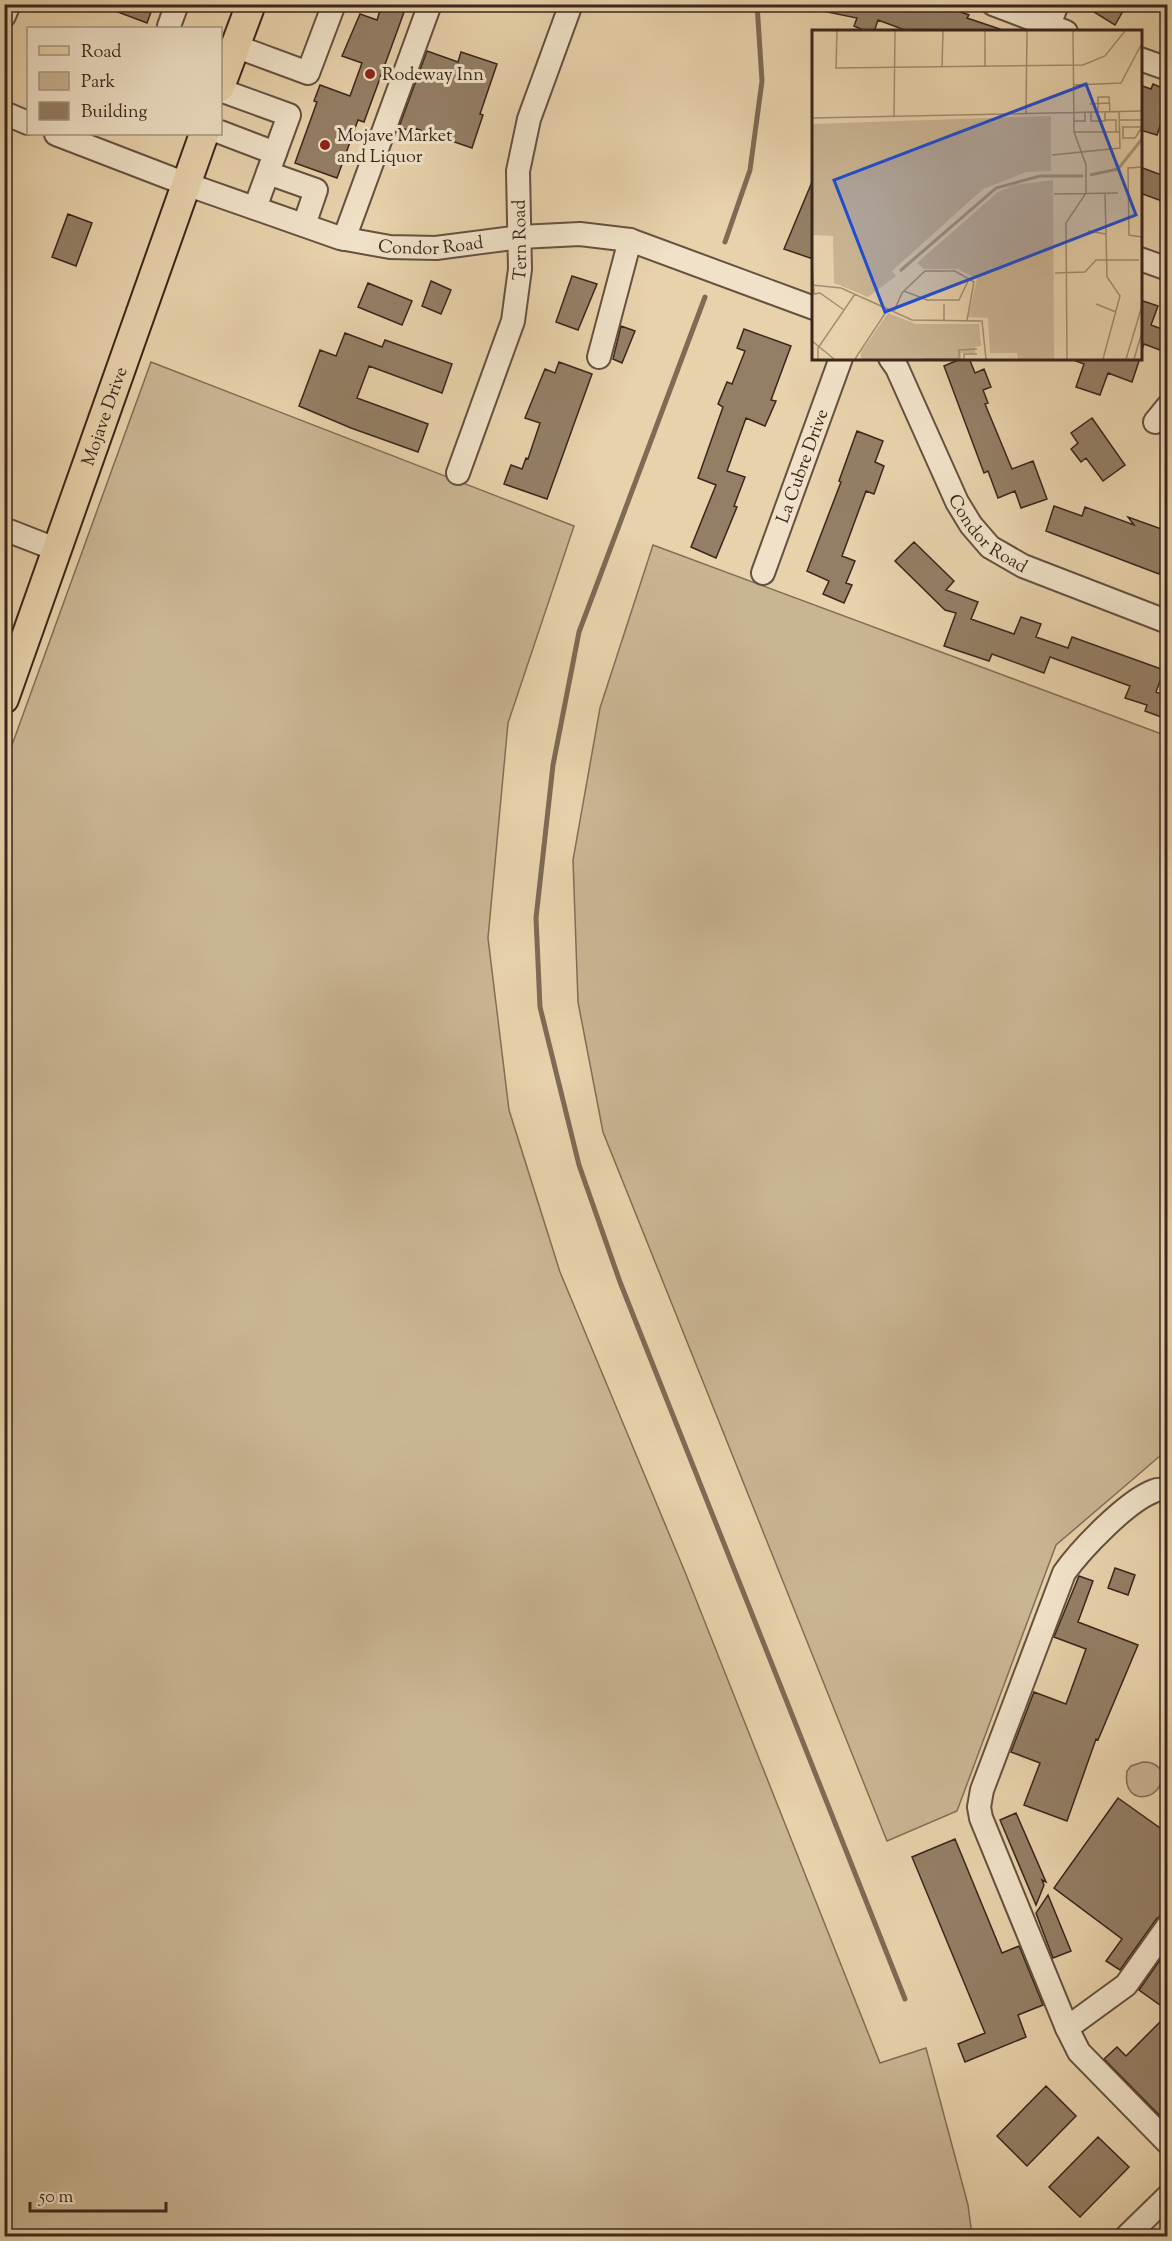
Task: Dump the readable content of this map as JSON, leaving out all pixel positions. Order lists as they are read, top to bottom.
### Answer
{
  "streets": {
    "main road": ["Mojave Drive"],
    "street": ["Tern Road", "Condor Road", "La Cubre Drive"]
  },
  "crossings": [
    ["Tern Road", "Condor Road"],
    ["Condor Road", "Mojave Drive"]
  ],
  "places": ["Rodeway Inn", "Mojave Market and Liquor"],
  "legend": ["Road", "Park", "Building"],
  "scale_bar": "50 m"
}
